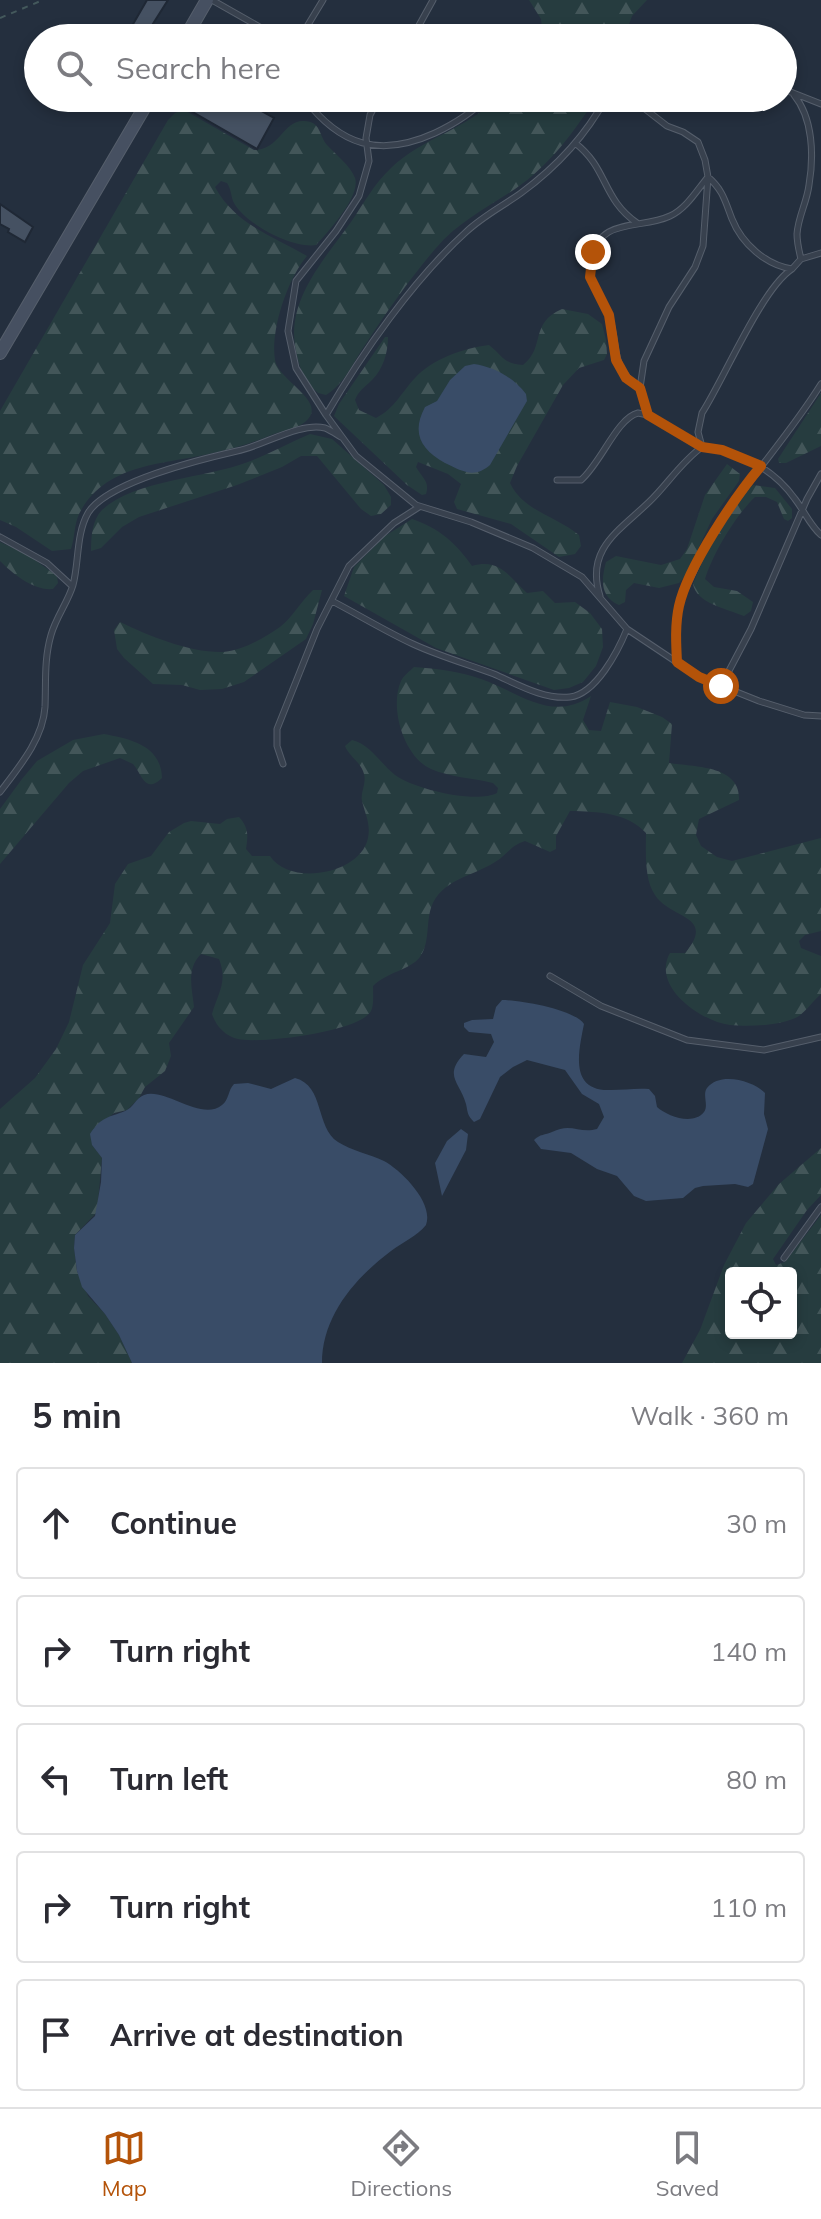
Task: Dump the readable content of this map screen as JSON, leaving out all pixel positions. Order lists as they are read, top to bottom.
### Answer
{
  "page": {
    "search": "Search here",
    "heading": ["5 min", "Walk · 360 m"],
    "list": [
      ["Continue", "30 m"],
      ["Turn right", "140 m"],
      ["Turn left", "80 m"],
      ["Turn right", "110 m"],
      "Arrive at destination"
    ],
    "nav": ["Map", "Directions", "Saved"]
  }
}
